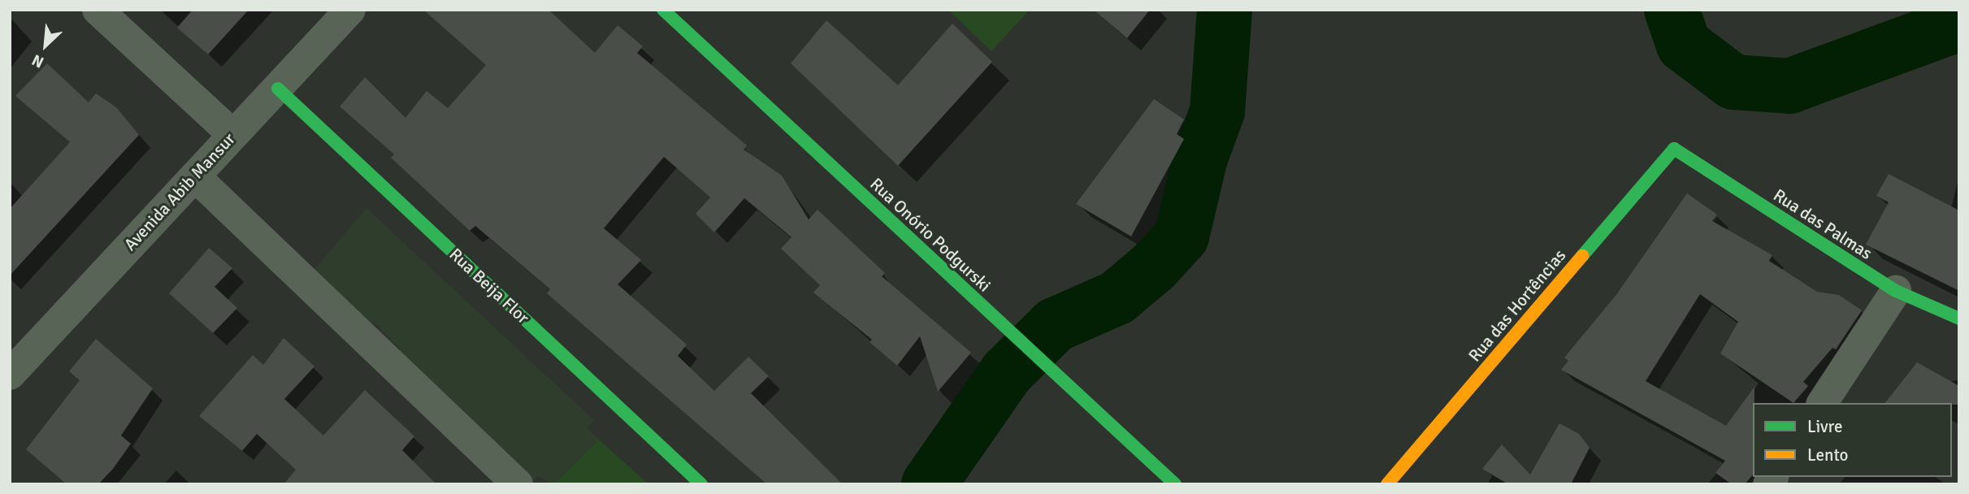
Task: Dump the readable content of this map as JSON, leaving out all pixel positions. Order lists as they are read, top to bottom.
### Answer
{
  "streets": {
    "street": [
      "Avenida Abib Mansur",
      "Rua das Palmas",
      "Rua Onório Podgurski",
      "Rua Beija Flor",
      "Rua das Hortências"
    ]
  },
  "crossings": [
    ["Avenida Abib Mansur", "Rua Beija Flor"],
    ["Rua das Palmas", "Rua das Hortências"]
  ],
  "legend": ["Livre", "Lento"],
  "north": "bottom left"
}
